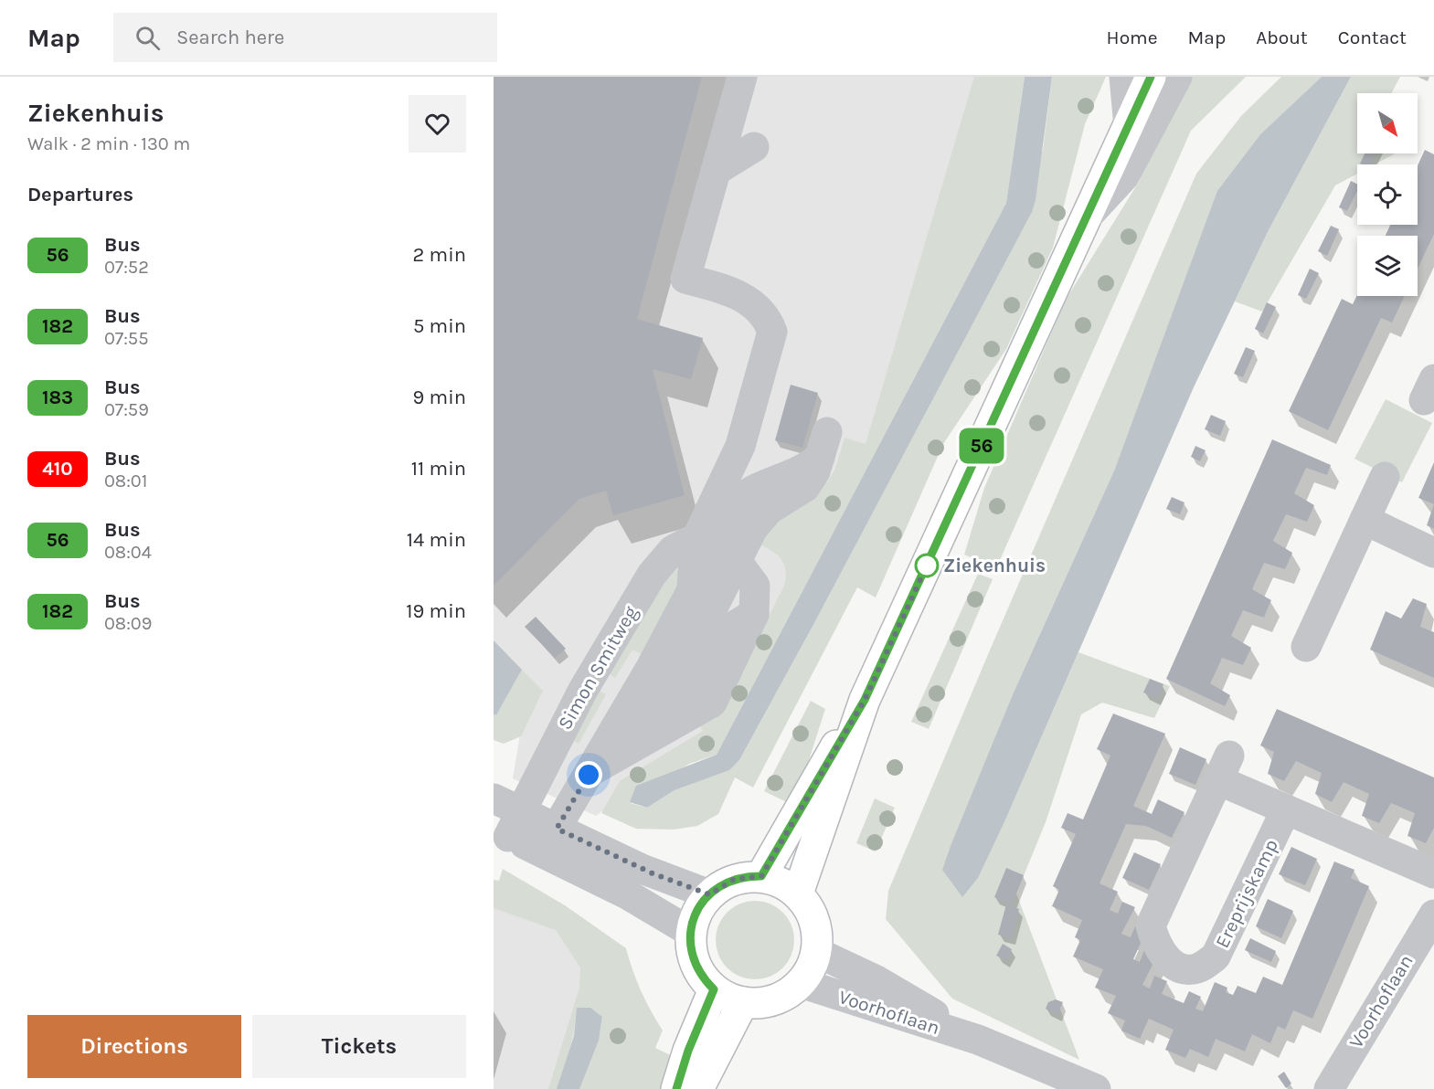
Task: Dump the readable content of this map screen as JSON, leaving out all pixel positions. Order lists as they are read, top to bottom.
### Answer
{
  "streets": {
    "street": ["Simon Smitweg", "Ereprijskamp", "Voorhoflaan"]
  },
  "places": ["Ziekenhuis"],
  "lines": ["bus line 56"],
  "north": "bottom right",
  "page": {
    "header": "Map",
    "search": "Search here",
    "nav": [
      "Home",
      "Map",
      "About",
      "Contact"
    ],
    "heading": [
      ["Ziekenhuis", "Walk · 2 min · 130 m"],
      "Departures"
    ],
    "on_map": "56",
    "list": [
      {
        "mark": "56",
        "name": "Bus",
        "note": "07:52",
        "value": "2 min"
      },
      {
        "mark": "182",
        "name": "Bus",
        "note": "07:55",
        "value": "5 min"
      },
      {
        "mark": "183",
        "name": "Bus",
        "note": "07:59",
        "value": "9 min"
      },
      {
        "mark": "410",
        "name": "Bus",
        "note": "08:01",
        "value": "11 min"
      },
      {
        "mark": "56",
        "name": "Bus",
        "note": "08:04",
        "value": "14 min"
      },
      {
        "mark": "182",
        "name": "Bus",
        "note": "08:09",
        "value": "19 min"
      }
    ],
    "buttons": ["Directions", "Tickets"]
  }
}
